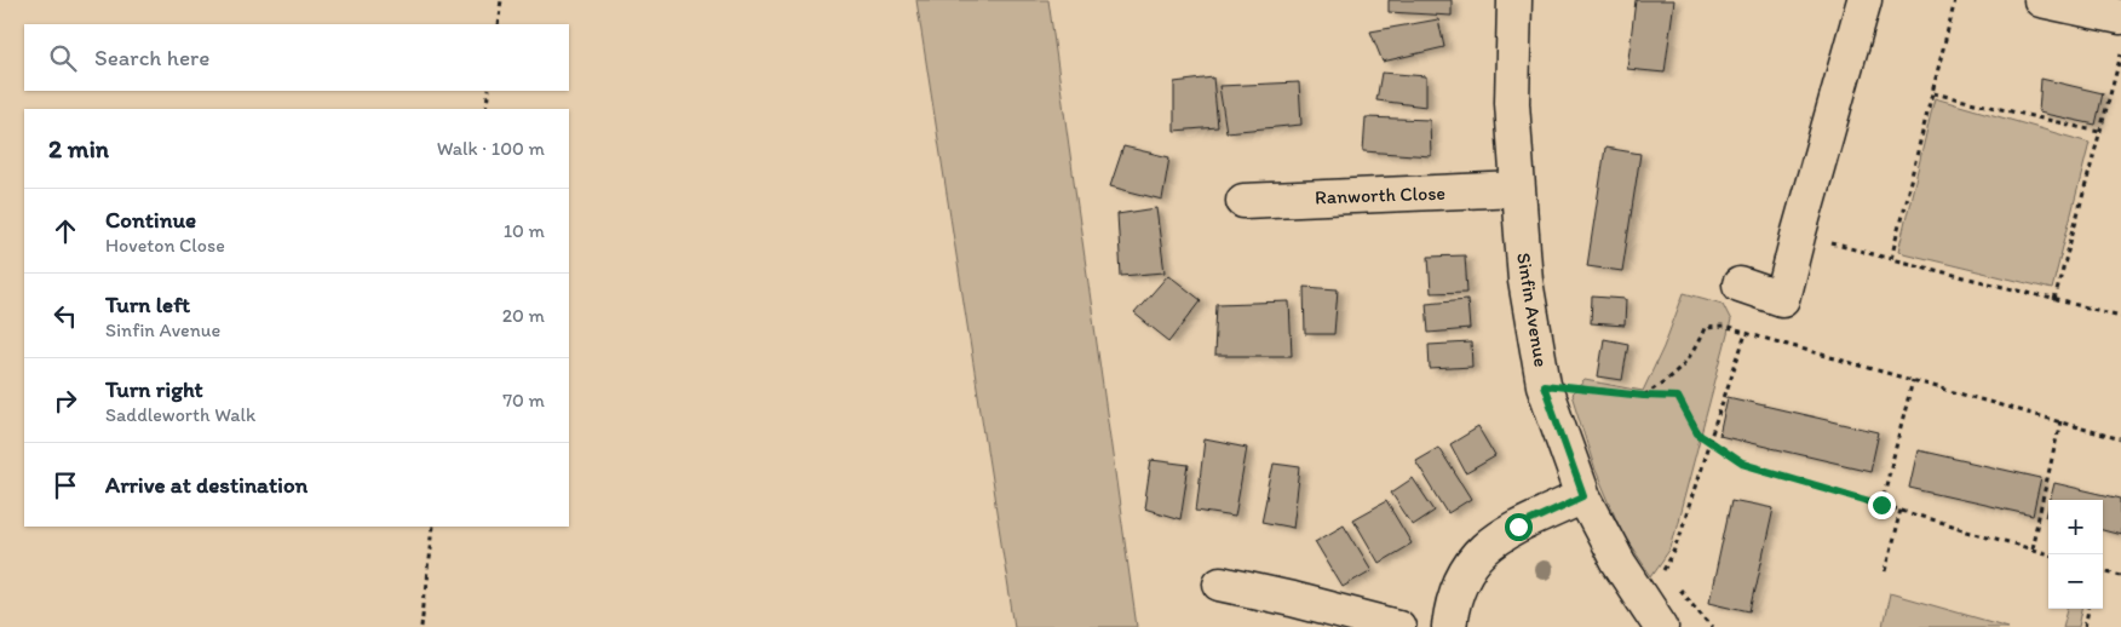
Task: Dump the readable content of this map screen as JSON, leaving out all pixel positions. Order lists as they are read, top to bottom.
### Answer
{
  "streets": {
    "street": ["Ranworth Close", "Sinfin Avenue"]
  },
  "crossings": [
    ["Ranworth Close", "Sinfin Avenue"]
  ],
  "page": {
    "search": "Search here",
    "heading": ["2 min", "Walk · 100 m"],
    "list": [
      ["Continue", "Hoveton Close", "10 m"],
      ["Turn left", "Sinfin Avenue", "20 m"],
      ["Turn right", "Saddleworth Walk", "70 m"],
      "Arrive at destination"
    ],
    "map_buttons": ["+", "−"]
  }
}
